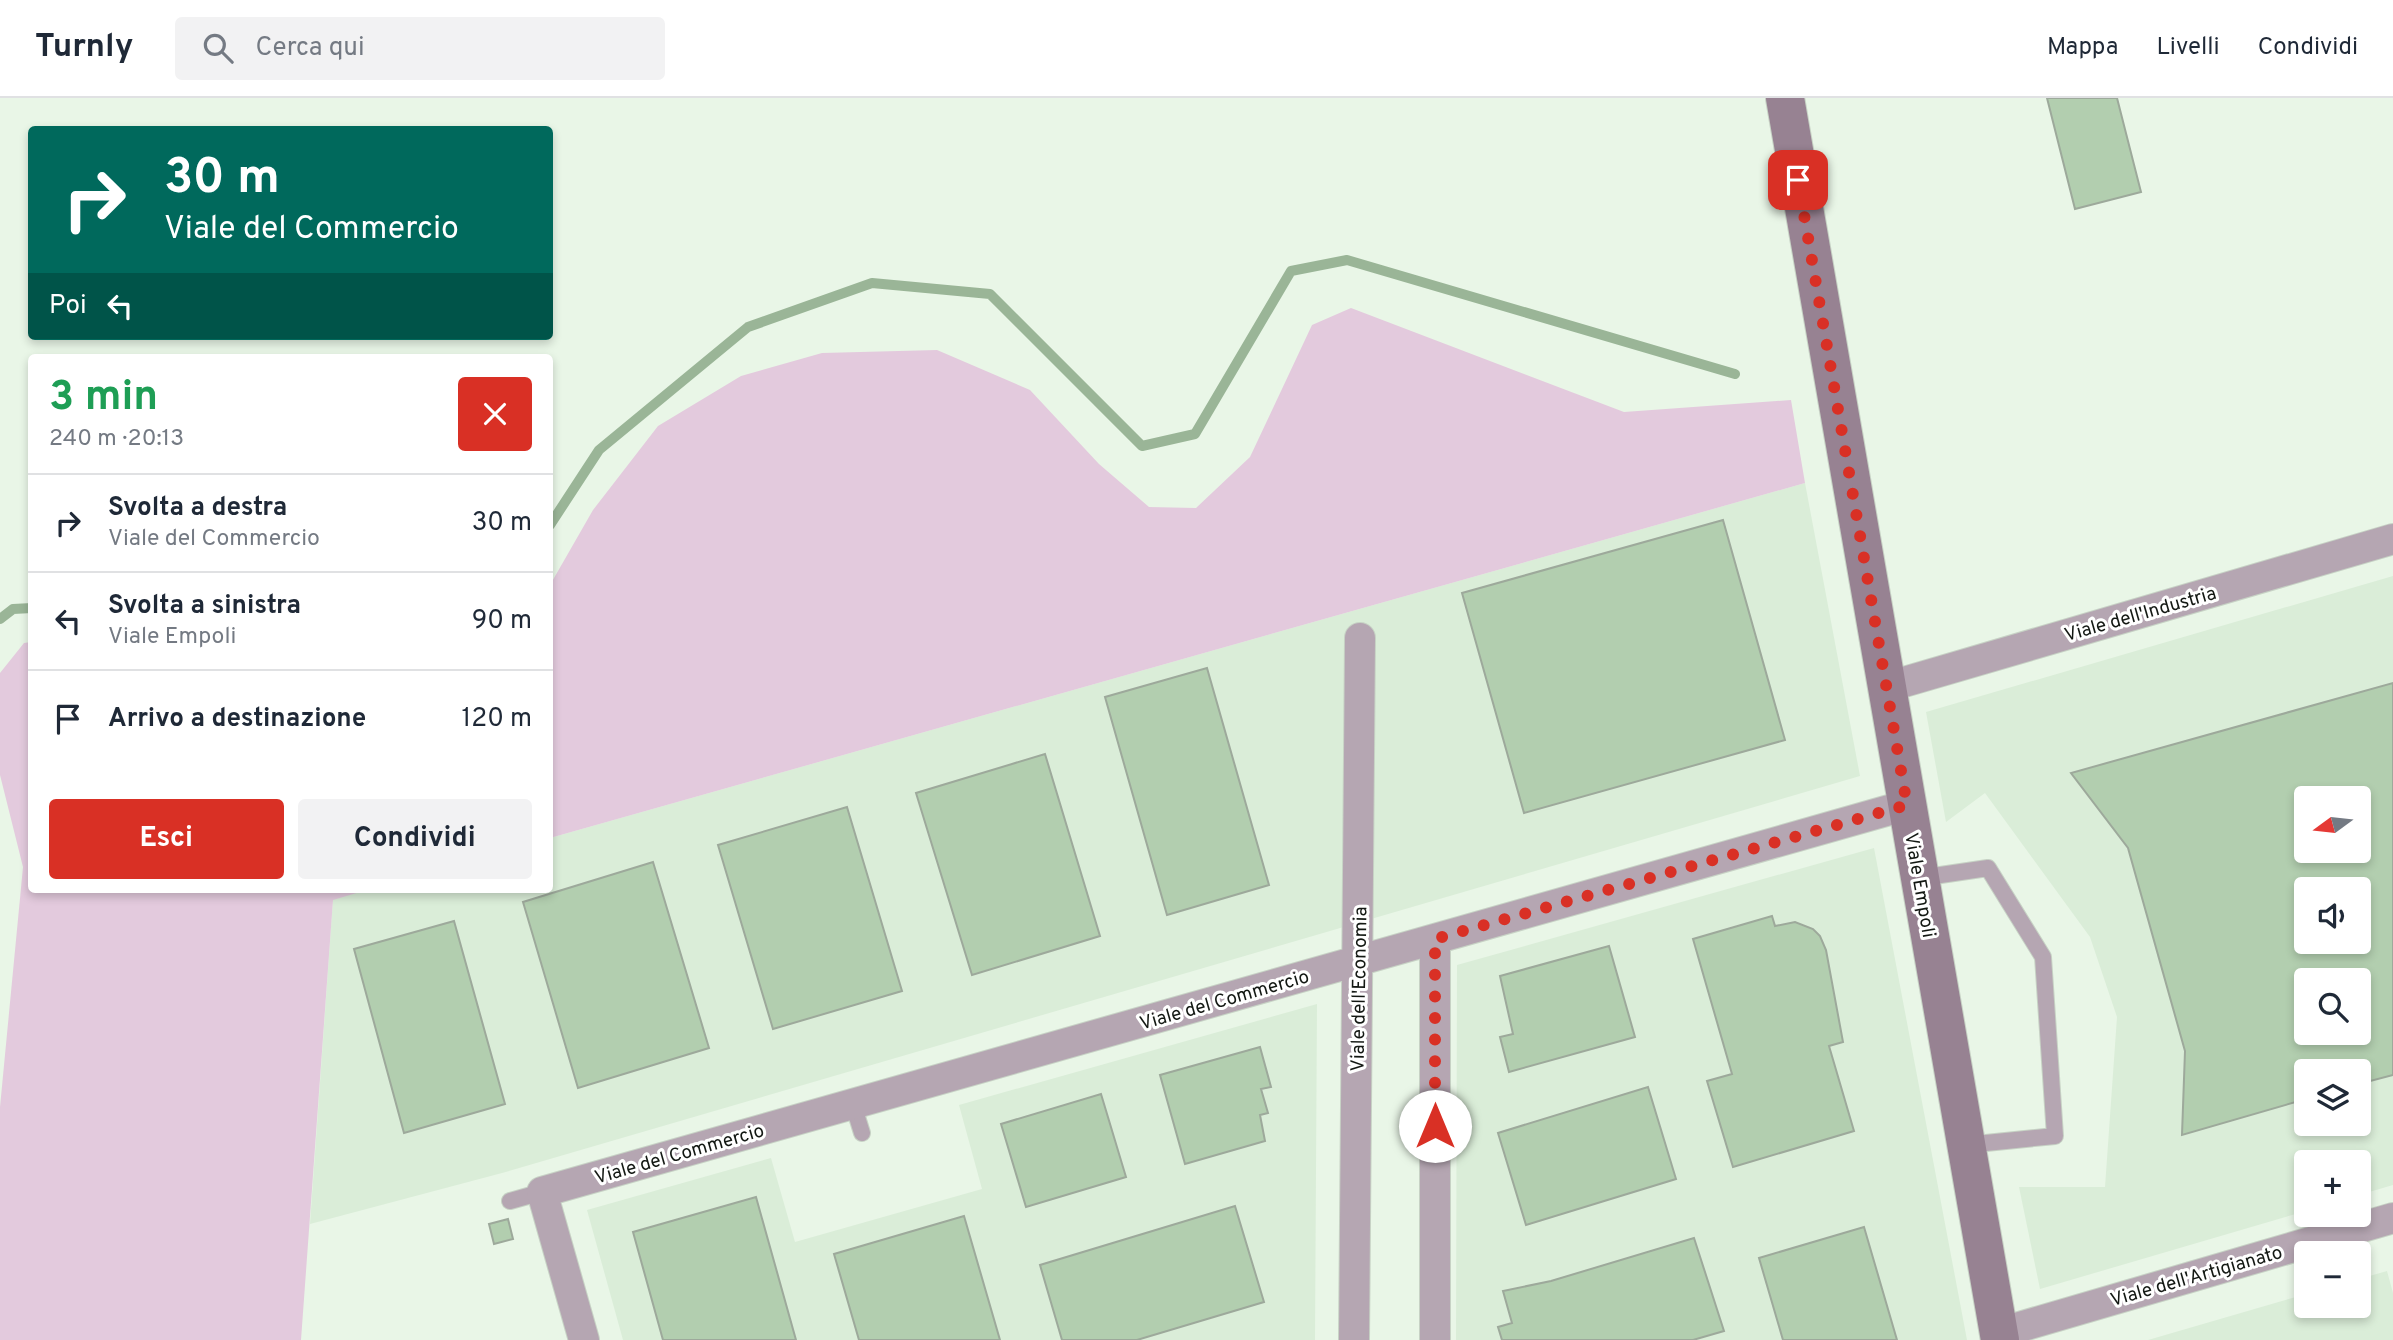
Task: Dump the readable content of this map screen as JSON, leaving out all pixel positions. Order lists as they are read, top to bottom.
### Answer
{
  "streets": {
    "street": [
      "Viale dell'Industria",
      "Viale Empoli",
      "Viale dell'Economia",
      "Viale del Commercio",
      "Viale dell'Artigianato"
    ]
  },
  "crossings": [
    ["Viale dell'Industria", "Viale Empoli"],
    ["Viale Empoli", "Viale del Commercio"],
    ["Viale Empoli", "Viale dell'Artigianato"],
    ["Viale dell'Economia", "Viale del Commercio"]
  ],
  "north": "left",
  "page": {
    "header": "Turnly",
    "search": "Cerca qui",
    "nav": ["Mappa", "Livelli", "Condividi"],
    "turn": ["30 m", "Viale del Commercio"],
    "then": "Poi",
    "heading": ["3 min", "240 m · 20:13"],
    "list": [
      {
        "name": "Svolta a destra",
        "note": "Viale del Commercio",
        "value": "30 m"
      },
      {
        "name": "Svolta a sinistra",
        "note": "Viale Empoli",
        "value": "90 m"
      },
      {
        "name": "Arrivo a destinazione",
        "value": "120 m"
      }
    ],
    "buttons": ["Esci", "Condividi"],
    "map_buttons": ["+", "−"]
  }
}
